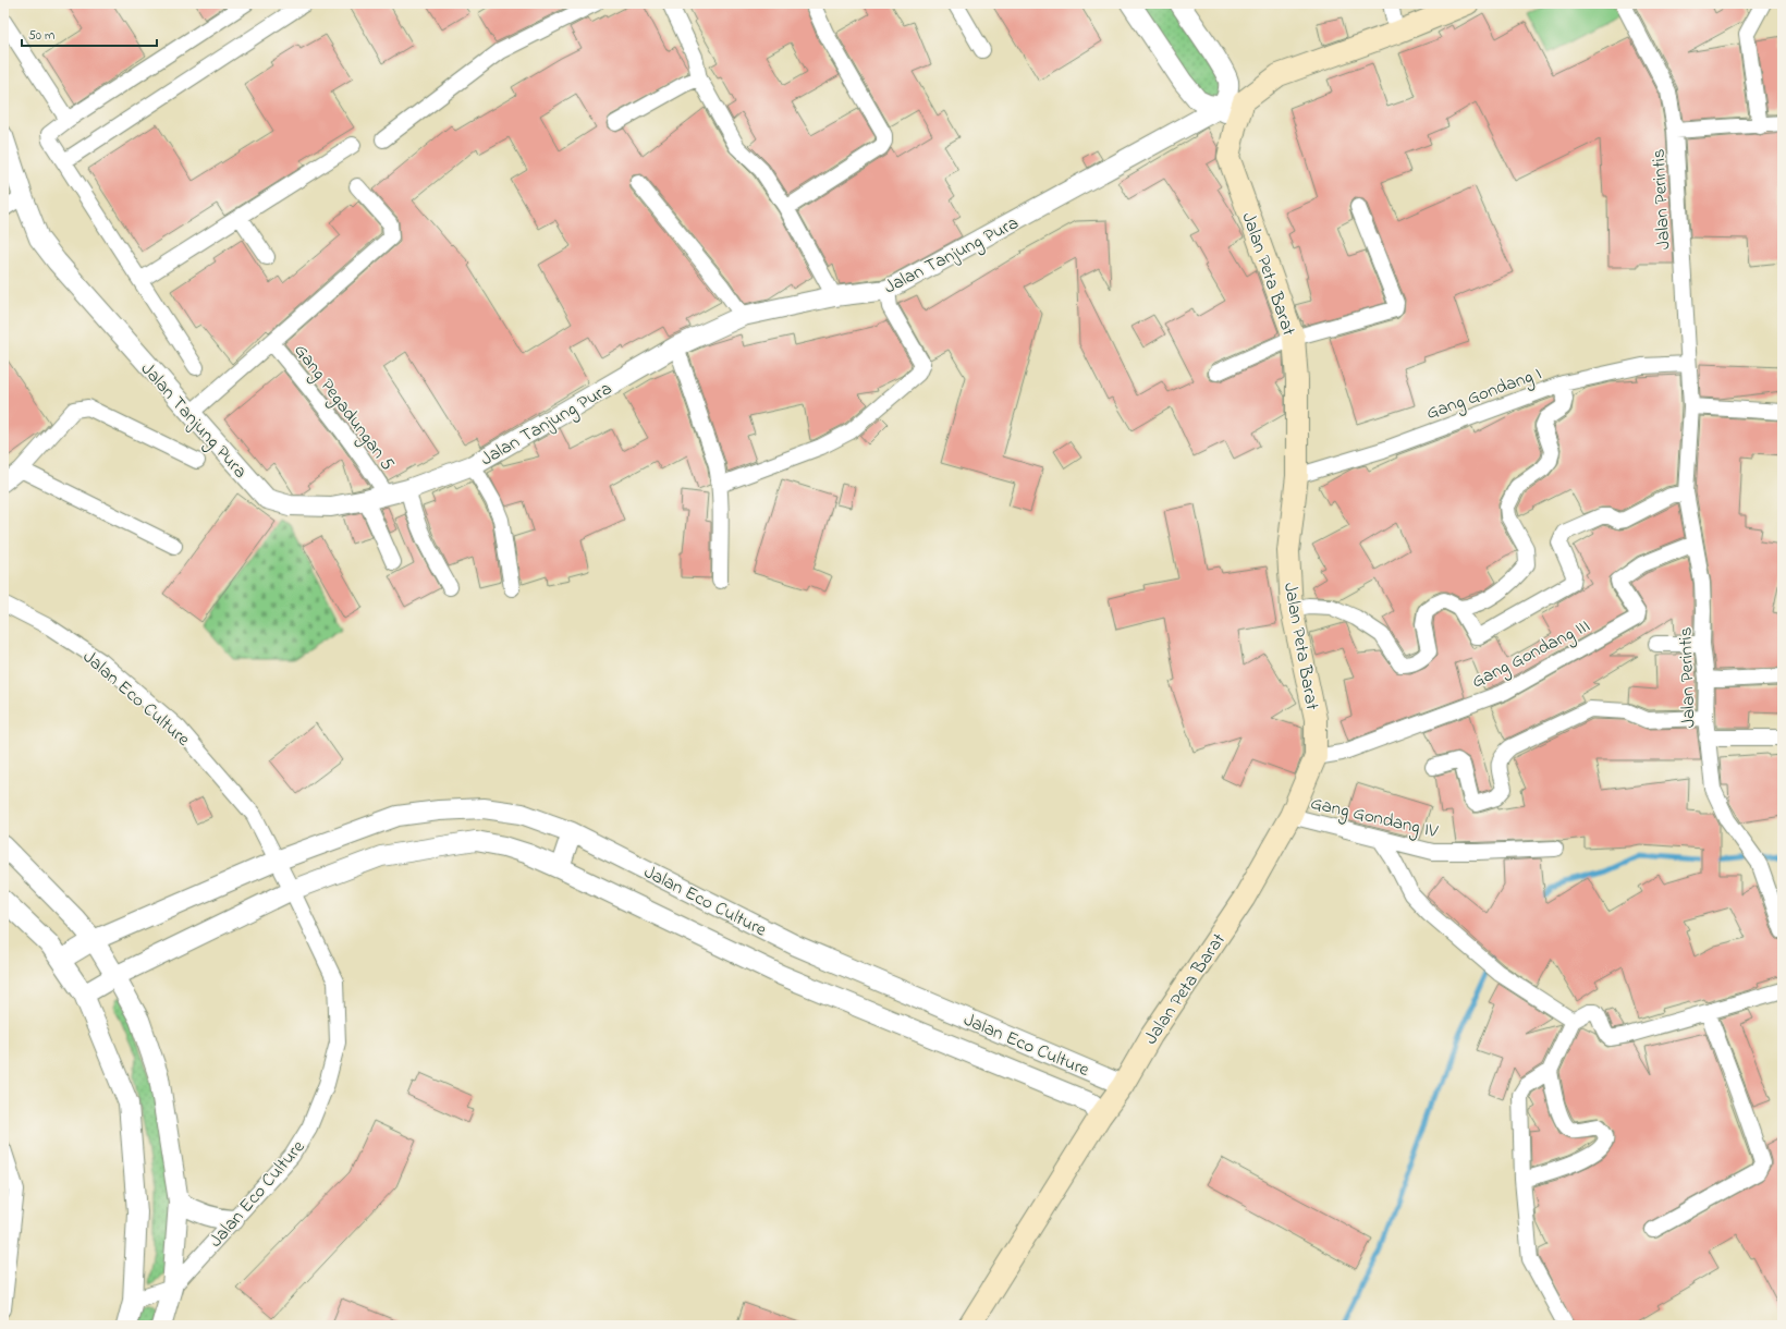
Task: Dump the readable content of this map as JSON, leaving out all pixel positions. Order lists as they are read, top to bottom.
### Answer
{
  "streets": {
    "main road": ["Jalan Peta Barat"],
    "street": [
      "Jalan Perintis",
      "Jalan Tanjung Pura",
      "Gang Gondang I",
      "Gang Pegadungan 5",
      "Gang Gondang III",
      "Jalan Eco Culture",
      "Gang Gondang IV"
    ]
  },
  "crossings": [
    ["Jalan Perintis", "Gang Gondang I"],
    ["Jalan Perintis", "Gang Gondang III"],
    ["Jalan Tanjung Pura", "Gang Pegadungan 5"],
    ["Jalan Peta Barat", "Gang Gondang I"],
    ["Jalan Peta Barat", "Gang Gondang III"],
    ["Jalan Peta Barat", "Jalan Eco Culture"],
    ["Jalan Peta Barat", "Gang Gondang IV"]
  ],
  "scale_bar": "50 m"
}
